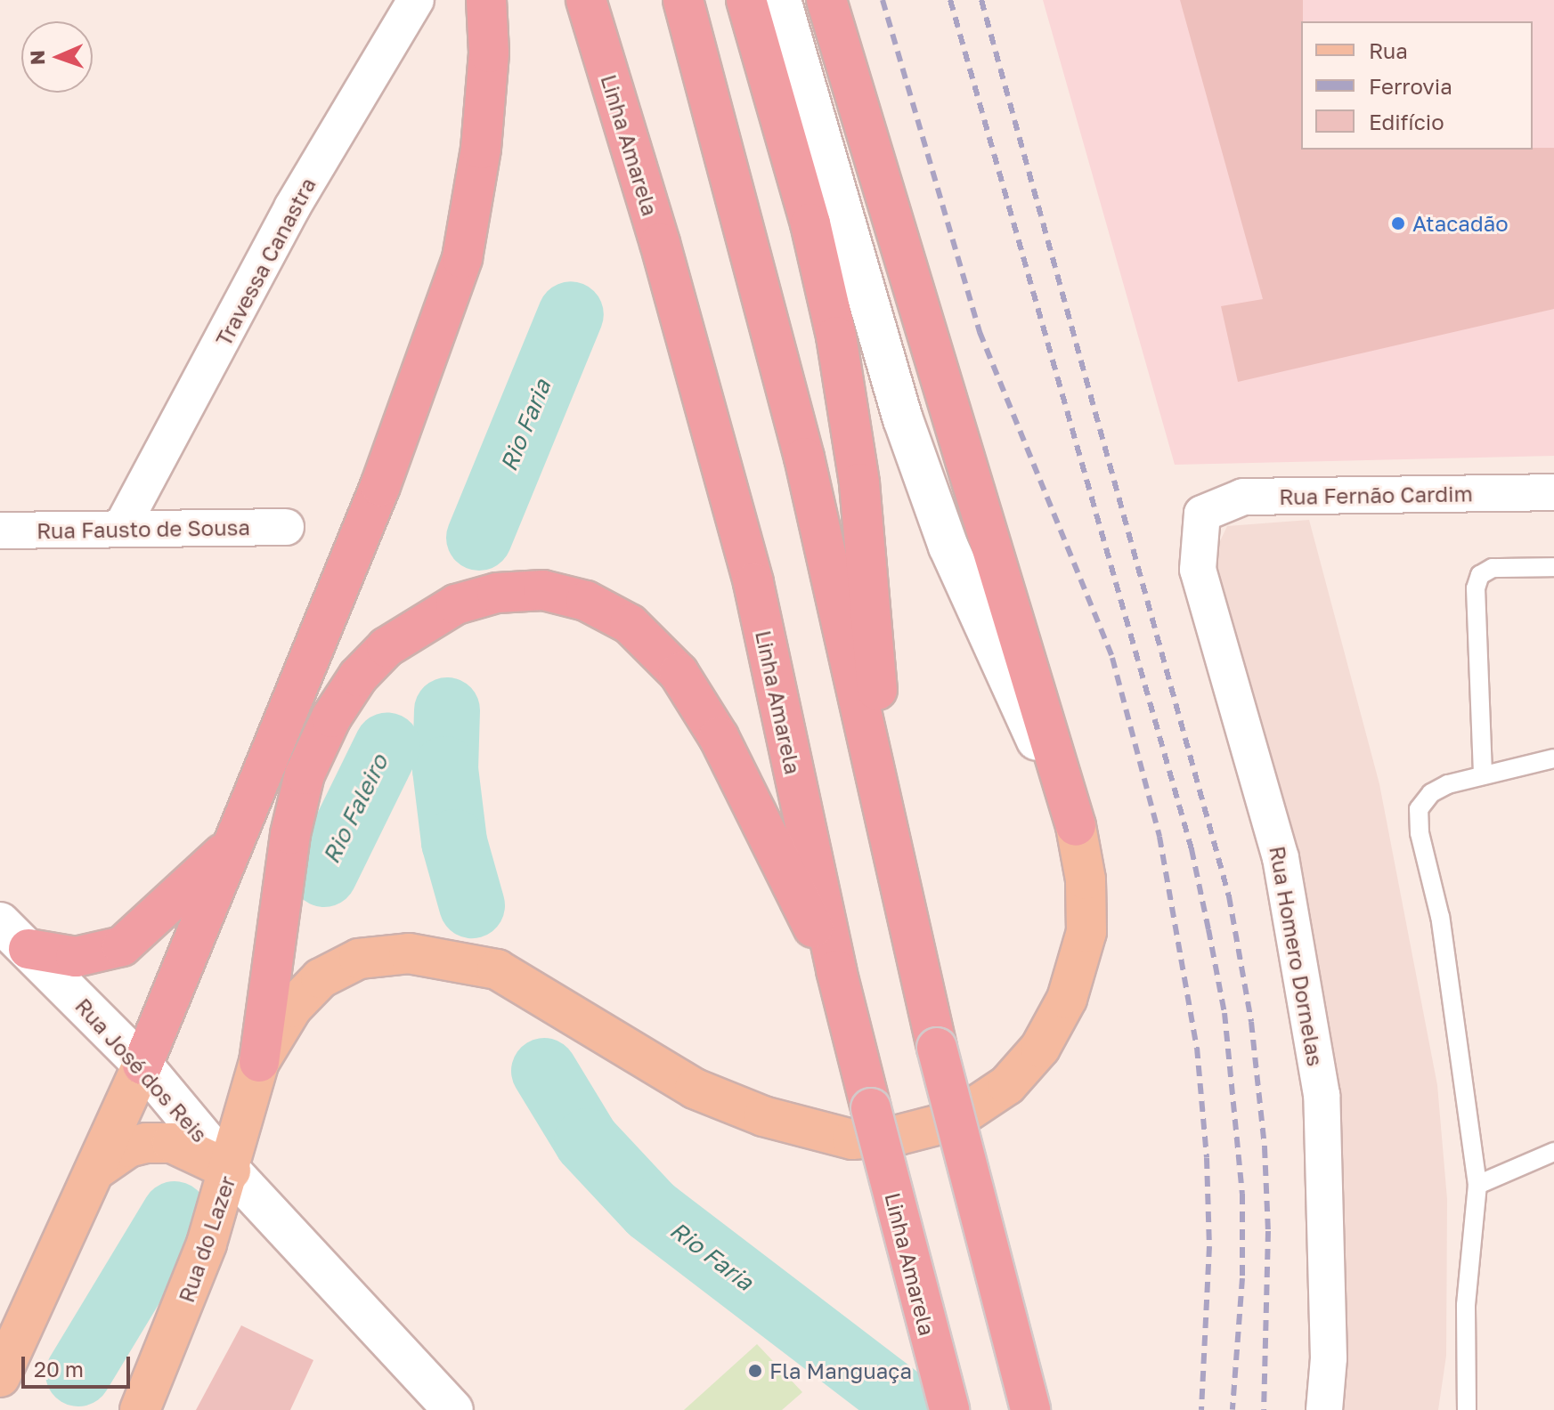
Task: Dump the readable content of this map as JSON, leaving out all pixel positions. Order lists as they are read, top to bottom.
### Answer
{
  "streets": {
    "highway": ["Linha Amarela"],
    "main road": ["Rua José dos Reis", "Rua do Lazer"],
    "street": [
      "Travessa Canastra",
      "Rua Fernão Cardim",
      "Rua Fausto de Sousa",
      "Rua Homero Dornelas"
    ]
  },
  "crossings": [
    ["Travessa Canastra", "Rua Fausto de Sousa"],
    ["Rua Fernão Cardim", "Rua Homero Dornelas"],
    ["Rua José dos Reis", "Rua do Lazer"]
  ],
  "water": ["Rio Faria", "Rio Faleiro"],
  "places": ["Atacadão", "Fla Manguaça"],
  "legend": ["Rua", "Ferrovia", "Edifício"],
  "scale_bar": "20 m",
  "north": "left"
}
